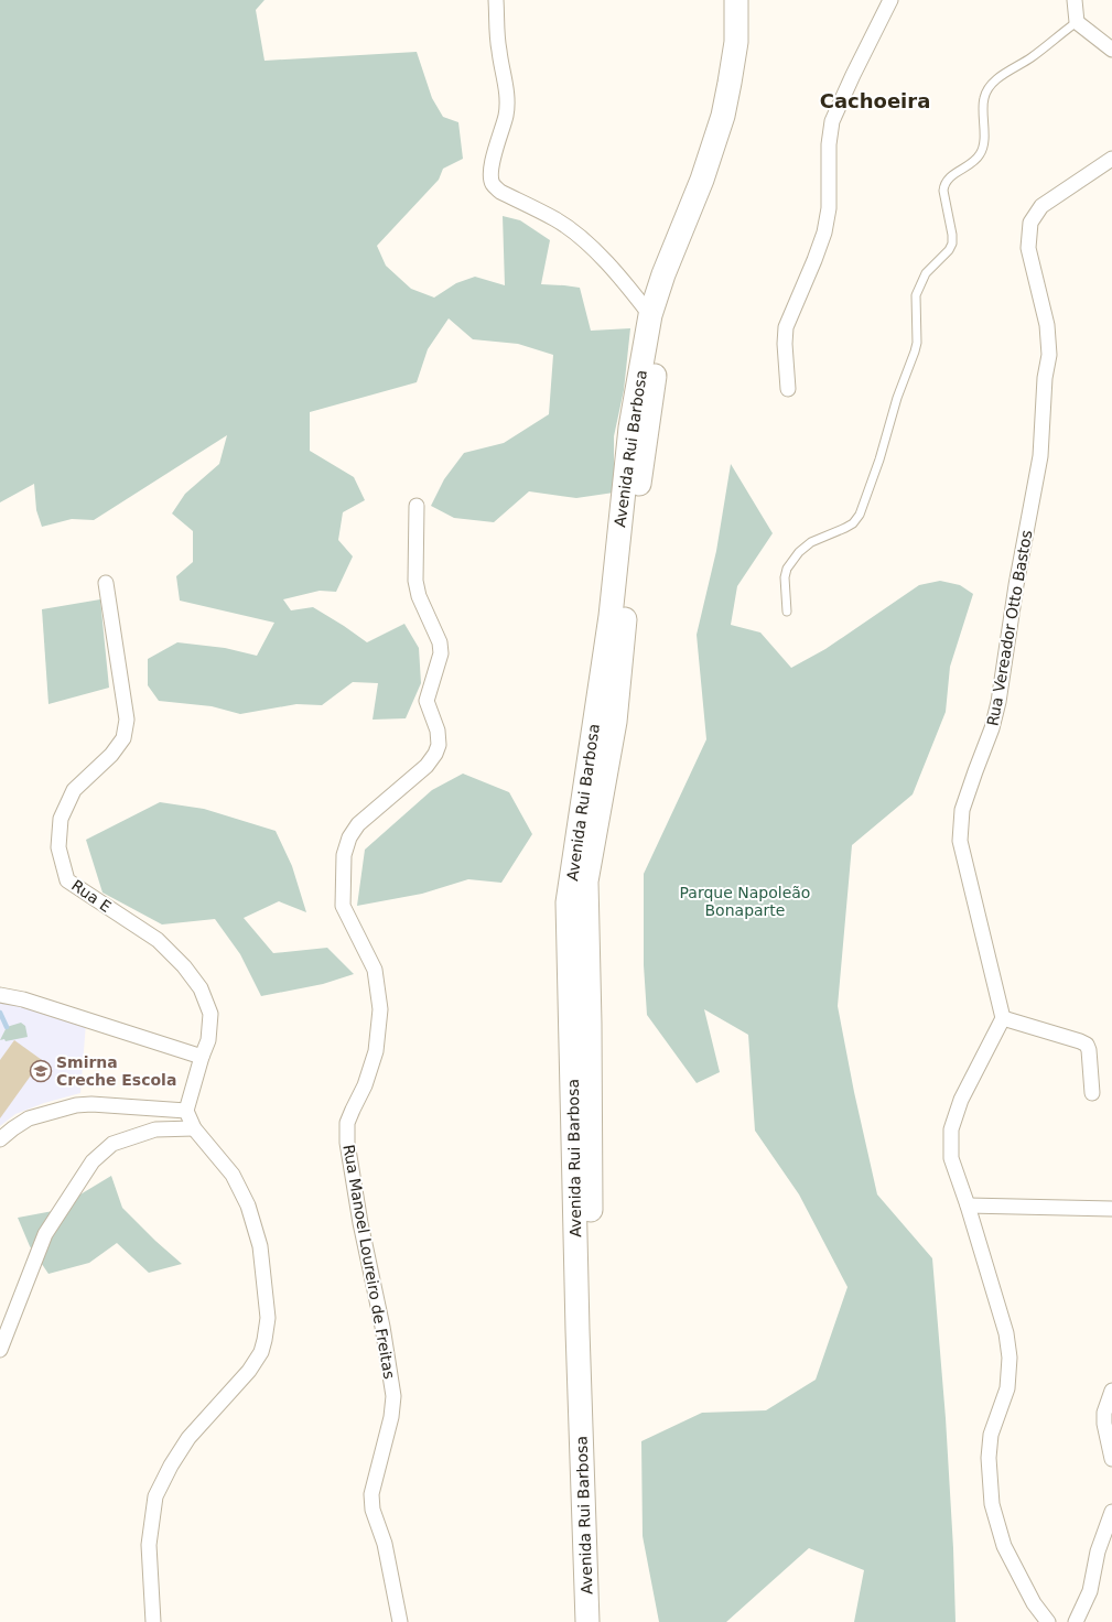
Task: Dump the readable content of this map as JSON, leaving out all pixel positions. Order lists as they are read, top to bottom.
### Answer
{
  "streets": {
    "main road": ["Avenida Rui Barbosa"],
    "street": ["Rua Vereador Otto Bastos", "Rua E", "Rua Manoel Loureiro de Freitas"]
  },
  "districts": ["Cachoeira"],
  "parks": ["Parque Napoleão Bonaparte"],
  "places": {
    "school or university": ["Smirna Creche Escola"]
  }
}
